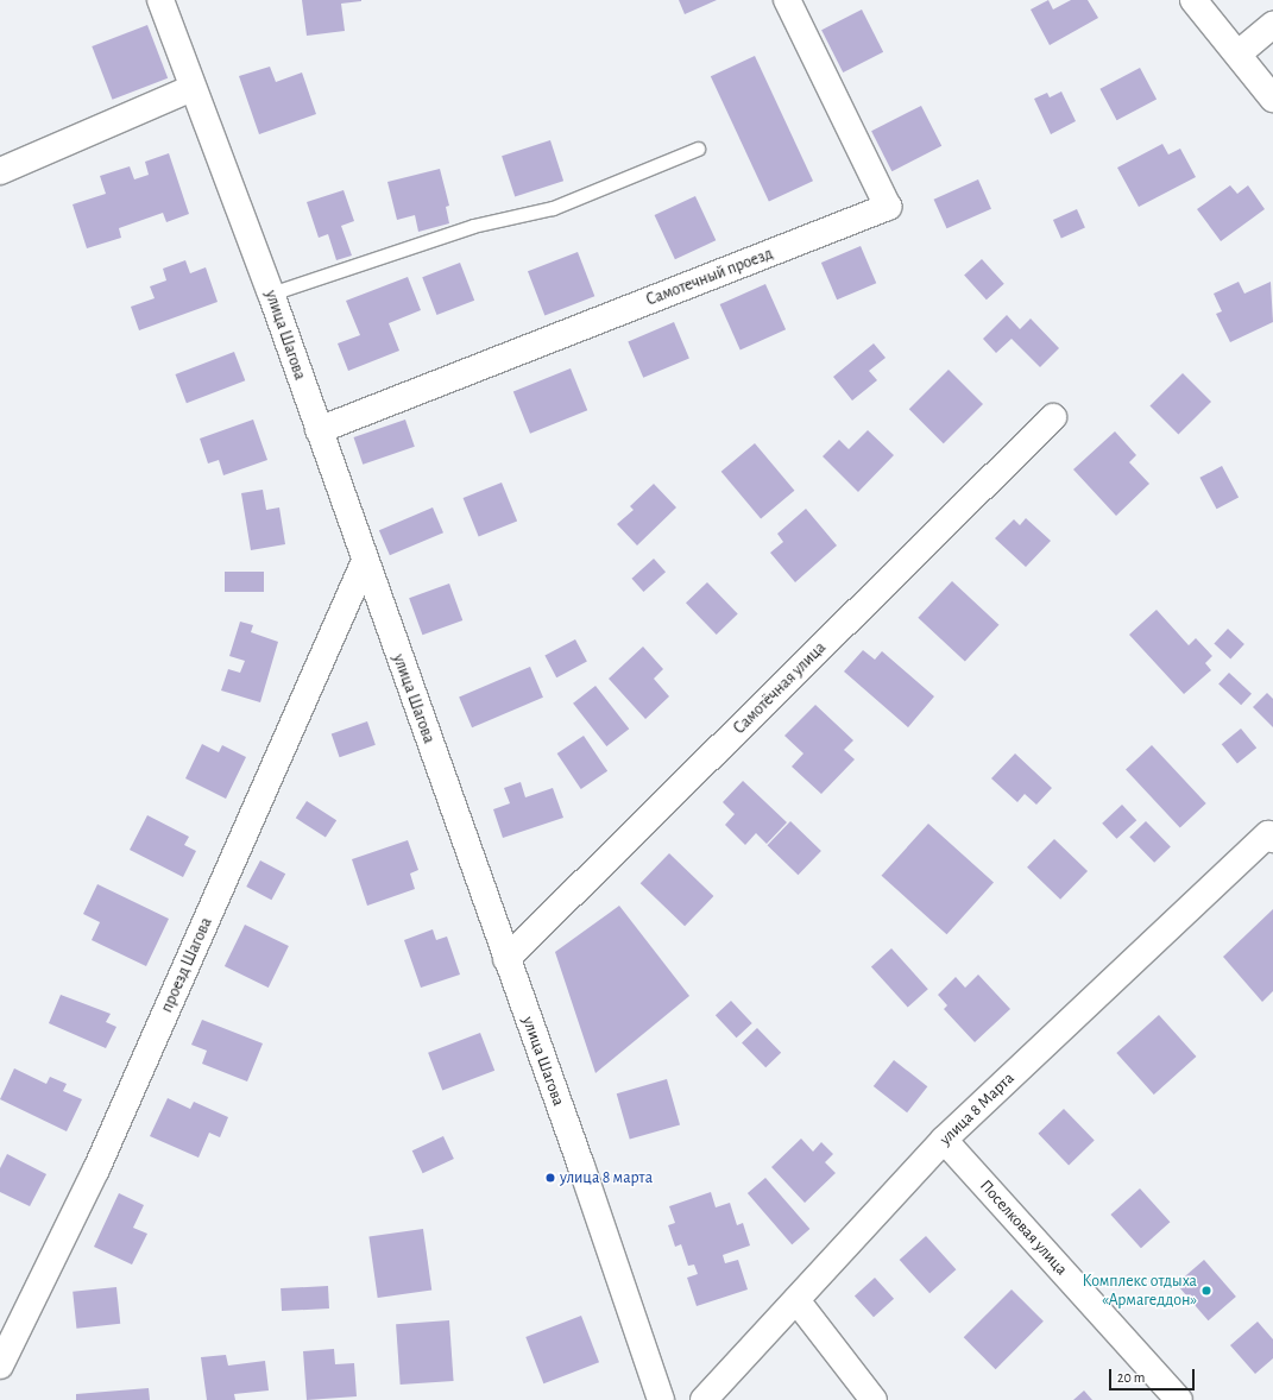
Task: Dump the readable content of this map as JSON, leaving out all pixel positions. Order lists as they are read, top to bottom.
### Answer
{
  "streets": {
    "street": [
      "Самотечный проезд",
      "улица Шагова",
      "Самотёчная улица",
      "проезд Шагова",
      "улица 8 Марта",
      "Поселковая улица"
    ]
  },
  "crossings": [
    ["Самотечный проезд", "улица Шагова"],
    ["улица Шагова", "Самотёчная улица"],
    ["улица Шагова", "проезд Шагова"],
    ["улица 8 Марта", "Поселковая улица"]
  ],
  "places": ["улица 8 марта", "Комплекс отдыха «Армагеддон»"],
  "scale_bar": "20 m"
}
